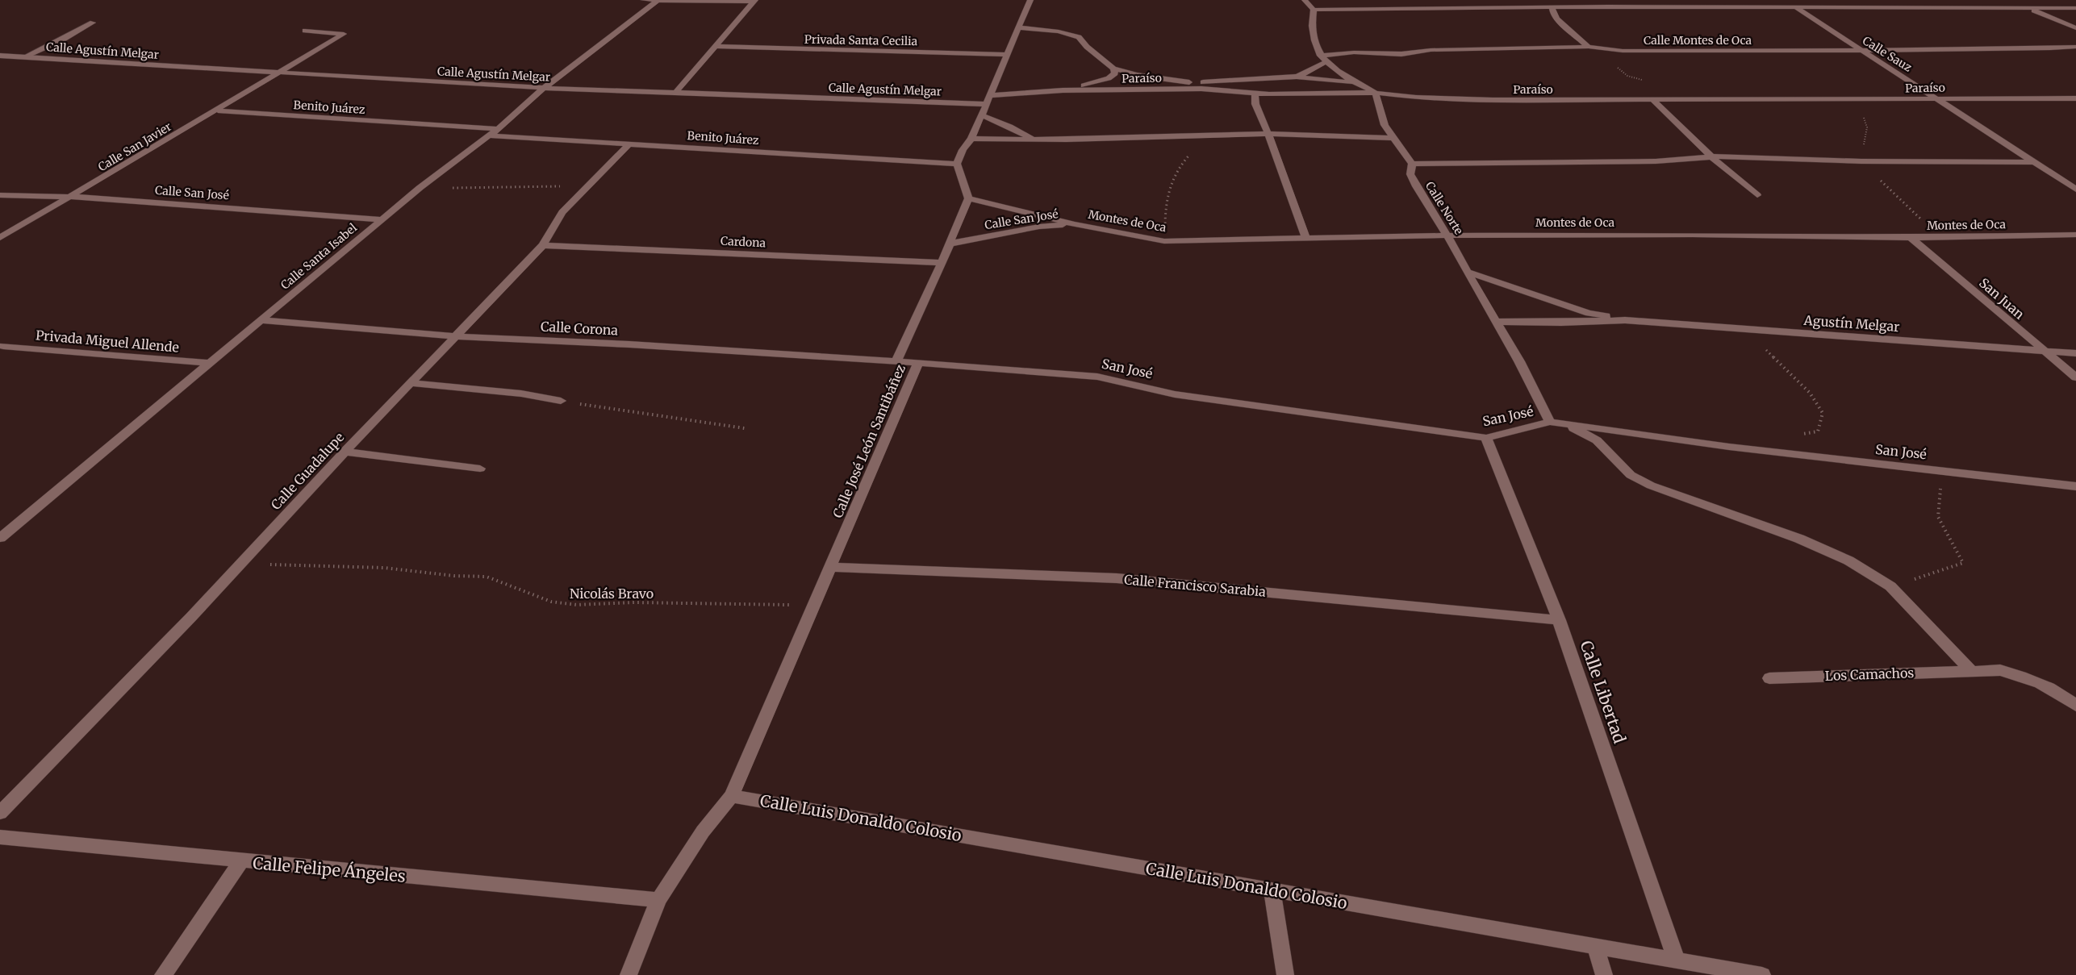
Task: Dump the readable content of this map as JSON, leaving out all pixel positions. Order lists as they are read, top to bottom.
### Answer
{
  "streets": {
    "street": [
      "Privada Santa Cecilia",
      "Calle Montes de Oca",
      "Calle Agustín Melgar",
      "Calle Sauz",
      "Paraíso",
      "Benito Juárez",
      "Calle San Javier",
      "Calle San José",
      "Calle Norte",
      "Montes de Oca",
      "Cardona",
      "Calle Santa Isabel",
      "San Juan",
      "Agustín Melgar",
      "Calle Corona",
      "Privada Miguel Allende",
      "San José",
      "Calle José León Santibáñez",
      "Calle Guadalupe",
      "Calle Francisco Sarabia",
      "Los Camachos",
      "Calle Libertad",
      "Calle Luis Donaldo Colosio",
      "Calle Felipe Ángeles"
    ],
    "path": ["Nicolás Bravo"]
  },
  "crossings": [
    ["Calle Montes de Oca", "Calle Sauz"],
    ["Calle Agustín Melgar", "Paraíso"],
    ["Calle Agustín Melgar", "Calle San Javier"],
    ["Calle Agustín Melgar", "Calle Santa Isabel"],
    ["Calle Sauz", "Paraíso"],
    ["Paraíso", "Calle Norte"],
    ["Benito Juárez", "Calle San Javier"],
    ["Benito Juárez", "Calle Santa Isabel"],
    ["Benito Juárez", "Calle Guadalupe"],
    ["Calle San Javier", "Calle San José"],
    ["Calle San José", "Montes de Oca"],
    ["Calle San José", "Calle Santa Isabel"],
    ["Calle San José", "Calle José León Santibáñez"],
    ["Calle Norte", "Montes de Oca"],
    ["Calle Norte", "Agustín Melgar"],
    ["Calle Norte", "San José"],
    ["Montes de Oca", "San Juan"],
    ["Cardona", "Calle José León Santibáñez"],
    ["Cardona", "Calle Guadalupe"],
    ["Calle Santa Isabel", "Calle Corona"],
    ["Calle Santa Isabel", "Privada Miguel Allende"],
    ["San Juan", "Agustín Melgar"],
    ["Calle Corona", "Calle José León Santibáñez"],
    ["Calle Corona", "Calle Guadalupe"],
    ["San José", "Calle José León Santibáñez"],
    ["San José", "Calle Libertad"],
    ["Calle José León Santibáñez", "Calle Francisco Sarabia"],
    ["Calle José León Santibáñez", "Nicolás Bravo"],
    ["Calle José León Santibáñez", "Calle Luis Donaldo Colosio"],
    ["Calle José León Santibáñez", "Calle Felipe Ángeles"],
    ["Calle Guadalupe", "Nicolás Bravo"],
    ["Calle Francisco Sarabia", "Calle Libertad"],
    ["Calle Libertad", "Calle Luis Donaldo Colosio"]
  ]
}
